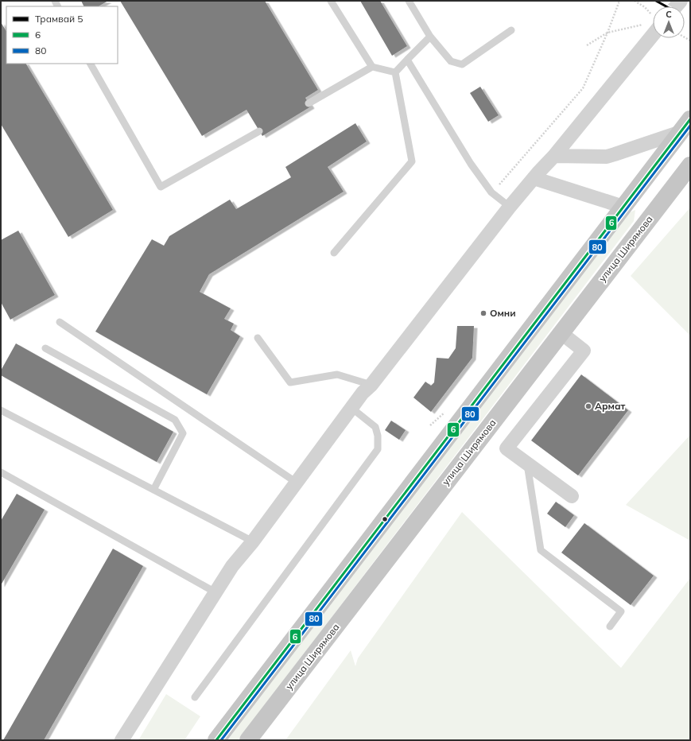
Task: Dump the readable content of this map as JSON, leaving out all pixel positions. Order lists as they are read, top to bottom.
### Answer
{
  "streets": {
    "main road": ["улица Ширямова"]
  },
  "places": ["Омни", "Армат"],
  "lines": ["tram line 5", "transit line 6", "transit line 80"],
  "legend": ["Трамвай 5", "6", "80"],
  "north": "top"
}
